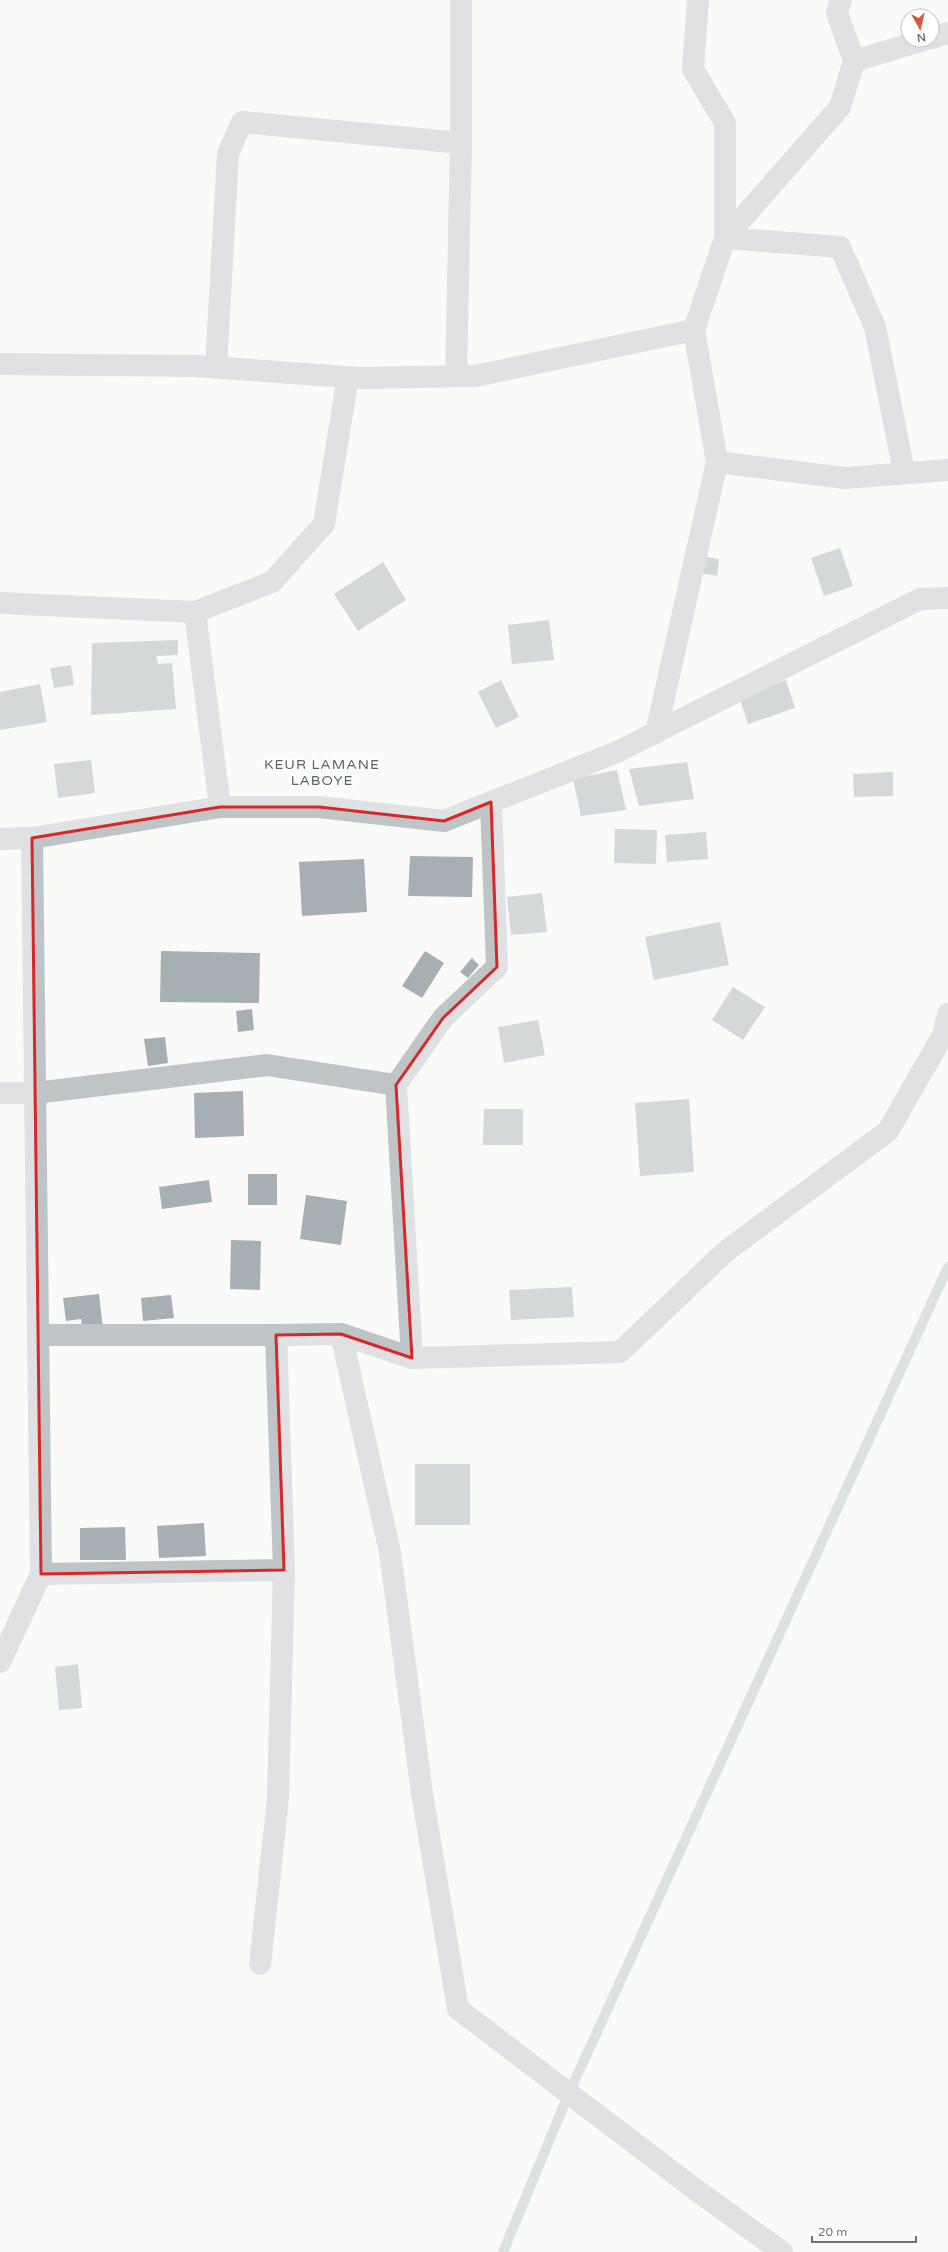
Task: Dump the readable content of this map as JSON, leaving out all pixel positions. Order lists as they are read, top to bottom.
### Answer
{
  "districts": ["KEUR LAMANE LABOYE"],
  "scale_bar": "20 m",
  "north": "bottom"
}
